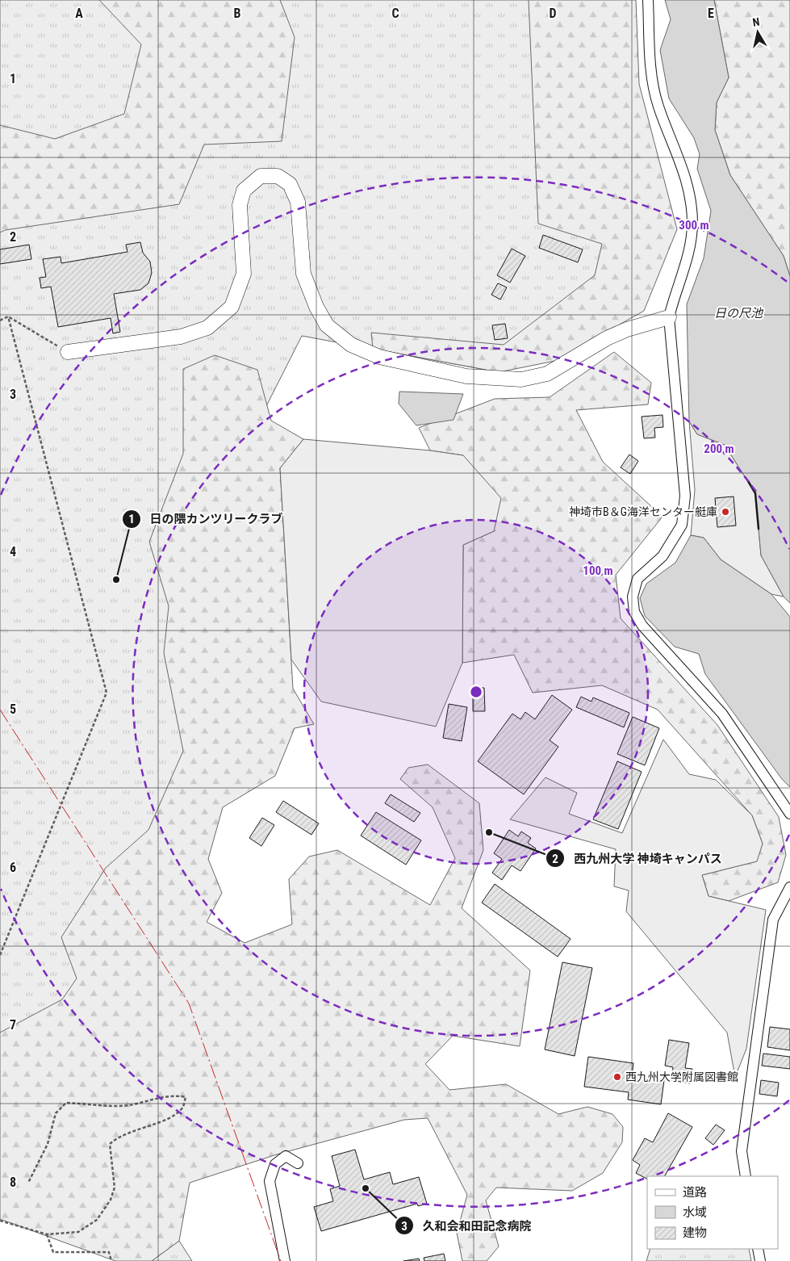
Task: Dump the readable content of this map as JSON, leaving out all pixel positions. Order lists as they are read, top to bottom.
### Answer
{
  "water": ["日の尺池"],
  "places": [
    "神埼市B＆G海洋センター艇庫",
    "日の隈カンツリークラブ",
    "西九州大学 神埼キャンパス",
    "西九州大学附属図書館",
    "久和会和田記念病院"
  ],
  "legend": ["道路", "水域", "建物"],
  "north": "top",
  "grid": {
    "columns": [
      "A",
      "B",
      "C",
      "D",
      "E"
    ],
    "rows": [
      "1",
      "2",
      "3",
      "4",
      "5",
      "6",
      "7",
      "8"
    ]
  },
  "rings": ["300 m", "200 m", "100 m"]
}
